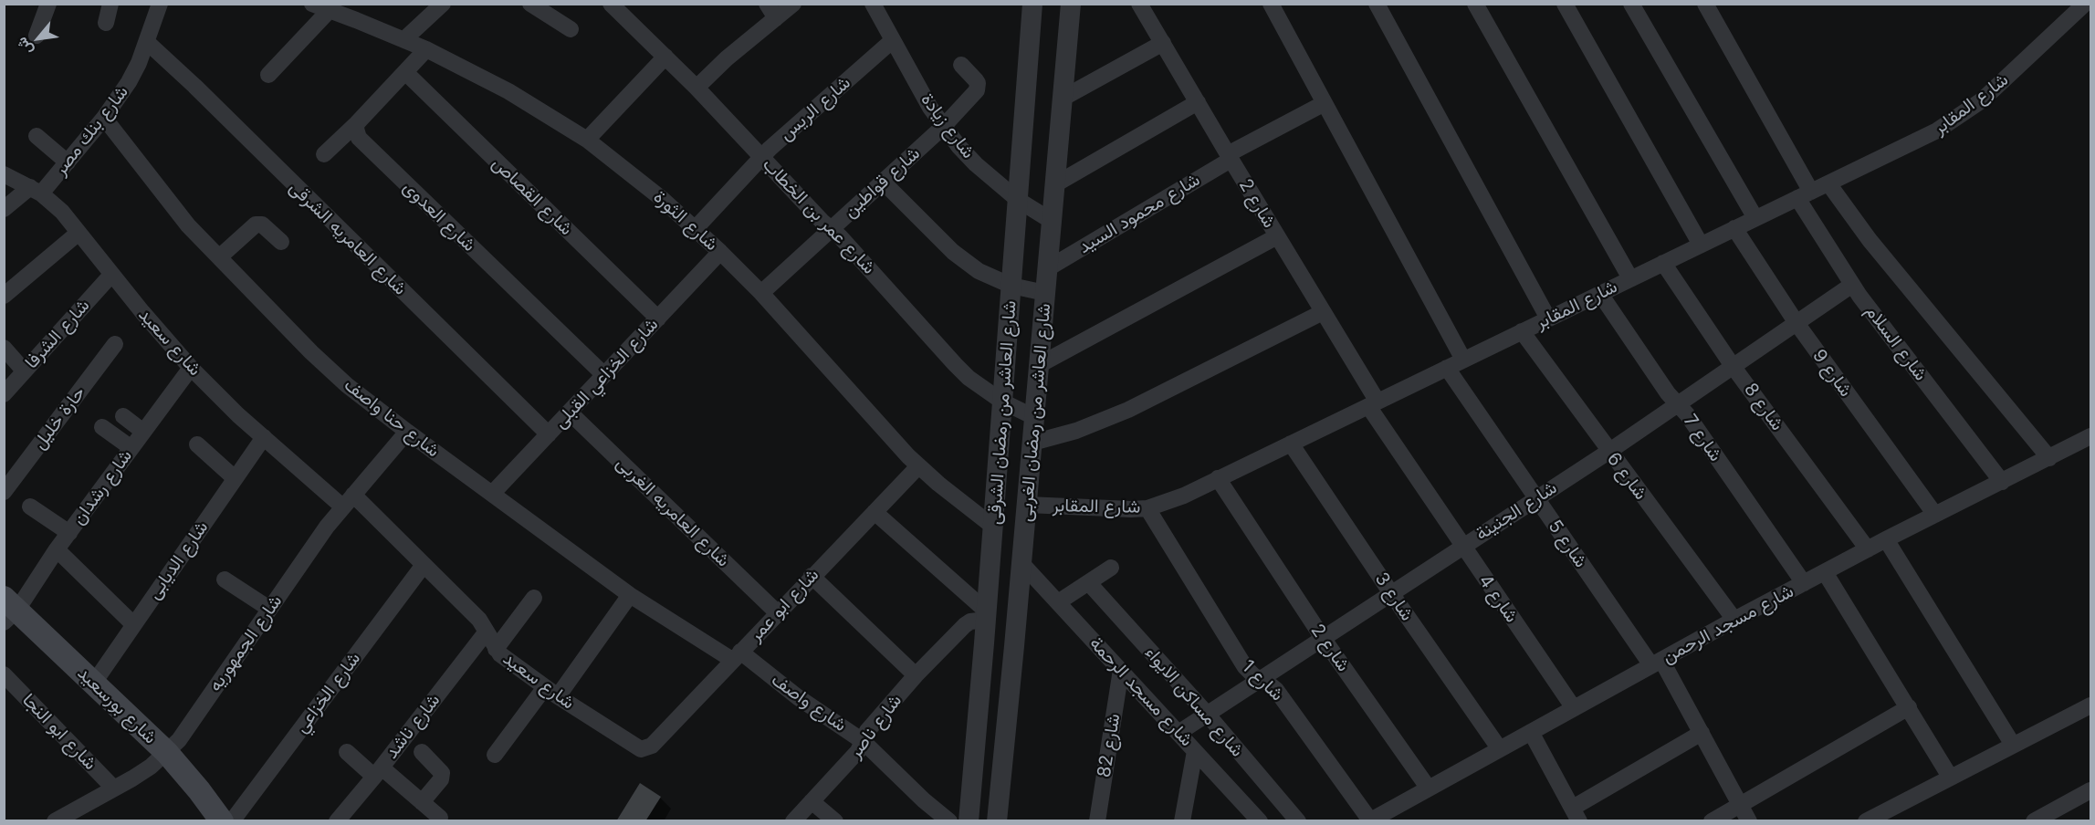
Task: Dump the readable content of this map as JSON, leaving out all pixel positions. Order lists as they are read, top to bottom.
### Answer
{
  "streets": {
    "main road": ["شارع بورسعيد"],
    "street": [
      "شارع المقابر",
      "شارع الريس",
      "شارع زيادة",
      "شارع بنك مصر",
      "شارع قواطين",
      "شارع القصاص",
      "شارع 2",
      "شارع محمود السيد",
      "شارع العدوى",
      "شارع عمر بن الخطاب",
      "شارع الثورة",
      "شارع العامريه الشرقى",
      "شارع الشرفا",
      "شارع سعيد",
      "شارع السلام",
      "شارع الخزاعي القبلى",
      "شارع 9",
      "شارع 8",
      "شارع العاشر من رمضان الشرقى",
      "شارع العاشر من رمضان الغربى",
      "حارة خليل",
      "شارع حنا واصف",
      "شارع 7",
      "شارع 6",
      "شارع رشدان",
      "شارع الجنينة",
      "شارع العامريه الغربى",
      "شارع 5",
      "شارع الديابى",
      "شارع 3",
      "شارع 4",
      "شارع ابو عمر",
      "شارع مسجد الرحمن",
      "شارع الجمهوريه",
      "شارع 1",
      "شارع مسجد الرحمة",
      "شارع الخزاعي",
      "شارع مساكن الايواء",
      "شارع واصف",
      "شارع ناشد",
      "شارع ناصر",
      "شارع ابو النجا",
      "شارع 82"
    ]
  },
  "crossings": [
    ["شارع المقابر", "شارع 2"],
    ["شارع المقابر", "شارع السلام"],
    ["شارع المقابر", "شارع 9"],
    ["شارع المقابر", "شارع 8"],
    ["شارع المقابر", "شارع العاشر من رمضان الغربى"],
    ["شارع المقابر", "شارع 7"],
    ["شارع المقابر", "شارع 6"],
    ["شارع المقابر", "شارع 5"],
    ["شارع المقابر", "شارع 3"],
    ["شارع المقابر", "شارع 4"],
    ["شارع المقابر", "شارع 1"],
    ["شارع الريس", "شارع زيادة"],
    ["شارع الريس", "شارع عمر بن الخطاب"],
    ["شارع الريس", "شارع الثورة"],
    ["شارع زيادة", "شارع قواطين"],
    ["شارع زيادة", "شارع العاشر من رمضان الشرقى"],
    ["شارع زيادة", "شارع العاشر من رمضان الغربى"],
    ["شارع بنك مصر", "شارع العامريه الشرقى"],
    ["شارع بنك مصر", "شارع سعيد"],
    ["شارع بنك مصر", "شارع حنا واصف"],
    ["شارع قواطين", "شارع عمر بن الخطاب"],
    ["شارع قواطين", "شارع الثورة"],
    ["شارع القصاص", "شارع الخزاعي القبلى"],
    ["شارع 2", "شارع محمود السيد"],
    ["شارع 2", "شارع الجنينة"],
    ["شارع 2", "شارع 4"],
    ["شارع 2", "شارع مسجد الرحمن"],
    ["شارع محمود السيد", "شارع العاشر من رمضان الغربى"],
    ["شارع العدوى", "شارع الخزاعي القبلى"],
    ["شارع عمر بن الخطاب", "شارع العاشر من رمضان الشرقى"],
    ["شارع عمر بن الخطاب", "شارع العاشر من رمضان الغربى"],
    ["شارع الثورة", "شارع الخزاعي القبلى"],
    ["شارع الثورة", "شارع العاشر من رمضان الشرقى"],
    ["شارع الثورة", "شارع ابو عمر"],
    ["شارع العامريه الشرقى", "شارع الخزاعي القبلى"],
    ["شارع الشرفا", "شارع سعيد"],
    ["شارع سعيد", "شارع رشدان"],
    ["شارع سعيد", "شارع الديابى"],
    ["شارع سعيد", "شارع ابو عمر"],
    ["شارع سعيد", "شارع الجمهوريه"],
    ["شارع سعيد", "شارع الخزاعي"],
    ["شارع سعيد", "شارع ناشد"],
    ["شارع السلام", "شارع الجنينة"],
    ["شارع السلام", "شارع مسجد الرحمن"],
    ["شارع الخزاعي القبلى", "شارع حنا واصف"],
    ["شارع الخزاعي القبلى", "شارع العامريه الغربى"],
    ["شارع 9", "شارع الجنينة"],
    ["شارع 9", "شارع مسجد الرحمن"],
    ["شارع 8", "شارع الجنينة"],
    ["شارع 8", "شارع مسجد الرحمن"],
    ["شارع العاشر من رمضان الشرقى", "شارع ناصر"],
    ["شارع العاشر من رمضان الغربى", "شارع مسجد الرحمة"],
    ["شارع حنا واصف", "شارع ابو عمر"],
    ["شارع حنا واصف", "شارع الجمهوريه"],
    ["شارع حنا واصف", "شارع واصف"],
    ["شارع 7", "شارع الجنينة"],
    ["شارع 7", "شارع مسجد الرحمن"],
    ["شارع 6", "شارع الجنينة"],
    ["شارع 6", "شارع مسجد الرحمن"],
    ["شارع رشدان", "شارع بورسعيد"],
    ["شارع الجنينة", "شارع 5"],
    ["شارع الجنينة", "شارع 3"],
    ["شارع الجنينة", "شارع 4"],
    ["شارع الجنينة", "شارع 1"],
    ["شارع الجنينة", "شارع مسجد الرحمة"],
    ["شارع الجنينة", "شارع مساكن الايواء"],
    ["شارع العامريه الغربى", "شارع ابو عمر"],
    ["شارع 5", "شارع مسجد الرحمن"],
    ["شارع الديابى", "شارع بورسعيد"],
    ["شارع 3", "شارع مسجد الرحمن"],
    ["شارع 4", "شارع مسجد الرحمن"],
    ["شارع ابو عمر", "شارع واصف"],
    ["شارع مسجد الرحمن", "شارع 1"],
    ["شارع الجمهوريه", "شارع بورسعيد"],
    ["شارع الجمهوريه", "شارع ابو النجا"],
    ["شارع مسجد الرحمة", "شارع 82"],
    ["شارع واصف", "شارع ناصر"]
  ],
  "north": "bottom left"
}
